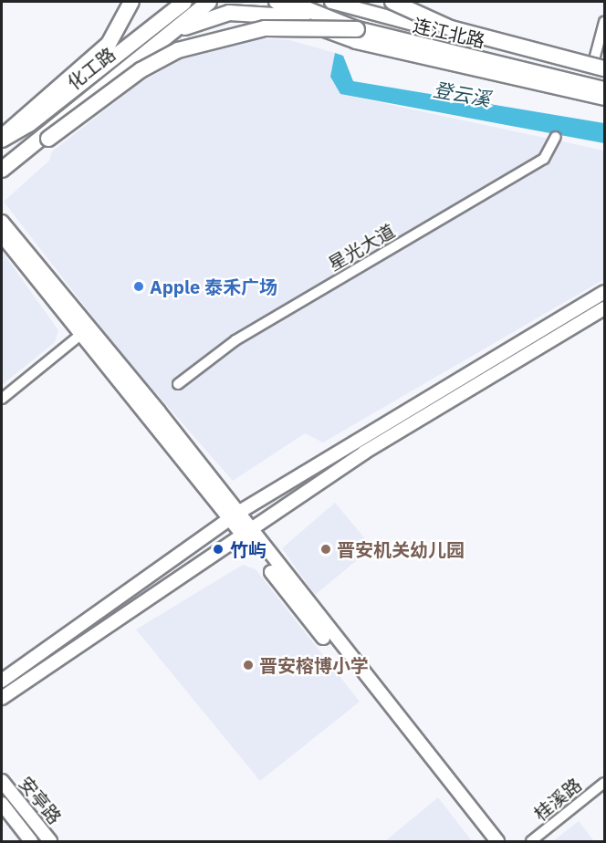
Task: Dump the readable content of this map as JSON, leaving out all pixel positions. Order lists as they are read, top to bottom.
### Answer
{
  "streets": {
    "highway": ["连江北路", "化工路"],
    "main road": ["安亭路"],
    "street": ["星光大道", "桂溪路"]
  },
  "water": ["登云溪"],
  "places": [
    "Apple 泰禾广场",
    "竹屿",
    "晋安机关幼儿园",
    "晋安榕博小学"
  ]
}
